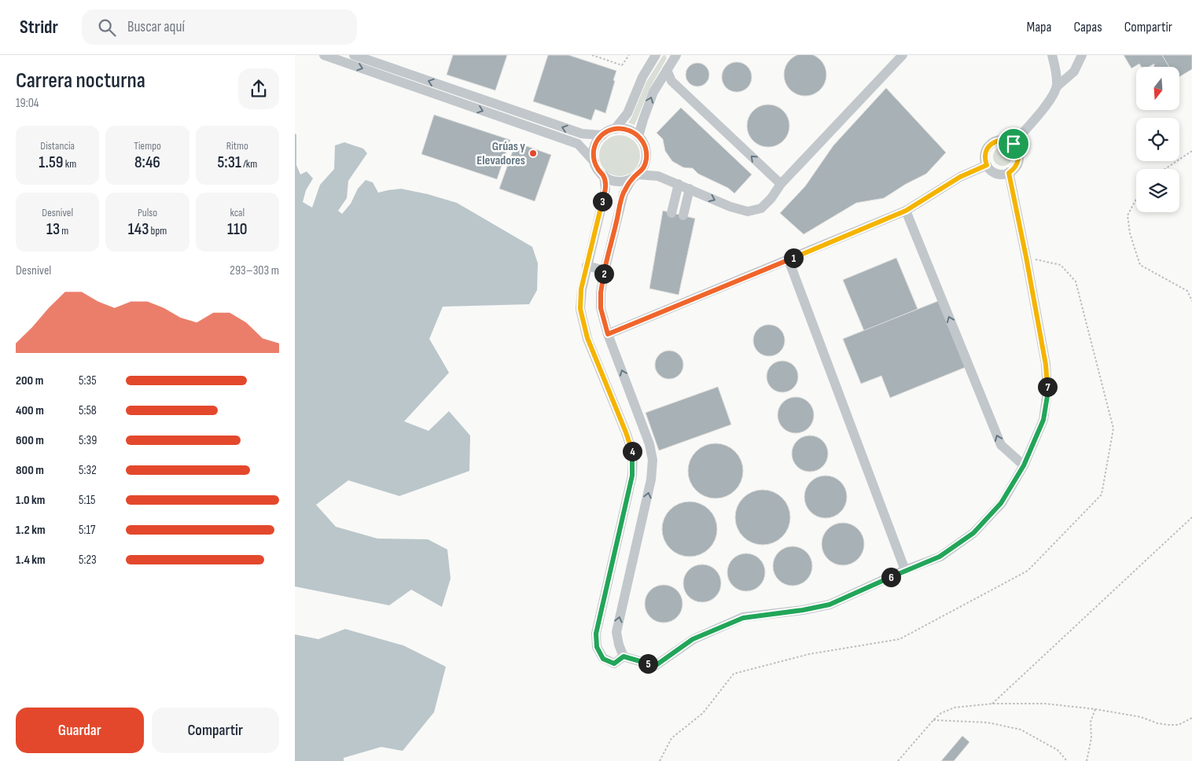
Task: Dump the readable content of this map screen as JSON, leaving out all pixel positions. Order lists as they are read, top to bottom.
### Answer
{
  "places": ["Grúas y Elevadores"],
  "north": "bottom",
  "page": {
    "header": "Stridr",
    "search": "Buscar aquí",
    "nav": ["Mapa", "Capas", "Compartir"],
    "heading": ["Carrera nocturna", "19:04"],
    "stats": [
      ["Distancia", "1.59 km"],
      ["Tiempo", "8:46"],
      ["Ritmo", "5:31 /km"],
      ["Desnivel", "13 m"],
      ["Pulso", "143 bpm"],
      ["kcal", "110"]
    ],
    "pins": [
      "3",
      "1",
      "2",
      "7",
      "4",
      "6",
      "5"
    ],
    "chart": ["Desnivel", "293–303 m"],
    "list": [
      {
        "name": "200 m",
        "note": "5:35"
      },
      {
        "name": "400 m",
        "note": "5:58"
      },
      {
        "name": "600 m",
        "note": "5:39"
      },
      {
        "name": "800 m",
        "note": "5:32"
      },
      {
        "name": "1.0 km",
        "note": "5:15"
      },
      {
        "name": "1.2 km",
        "note": "5:17"
      },
      {
        "name": "1.4 km",
        "note": "5:23"
      }
    ],
    "buttons": ["Guardar", "Compartir"]
  }
}
